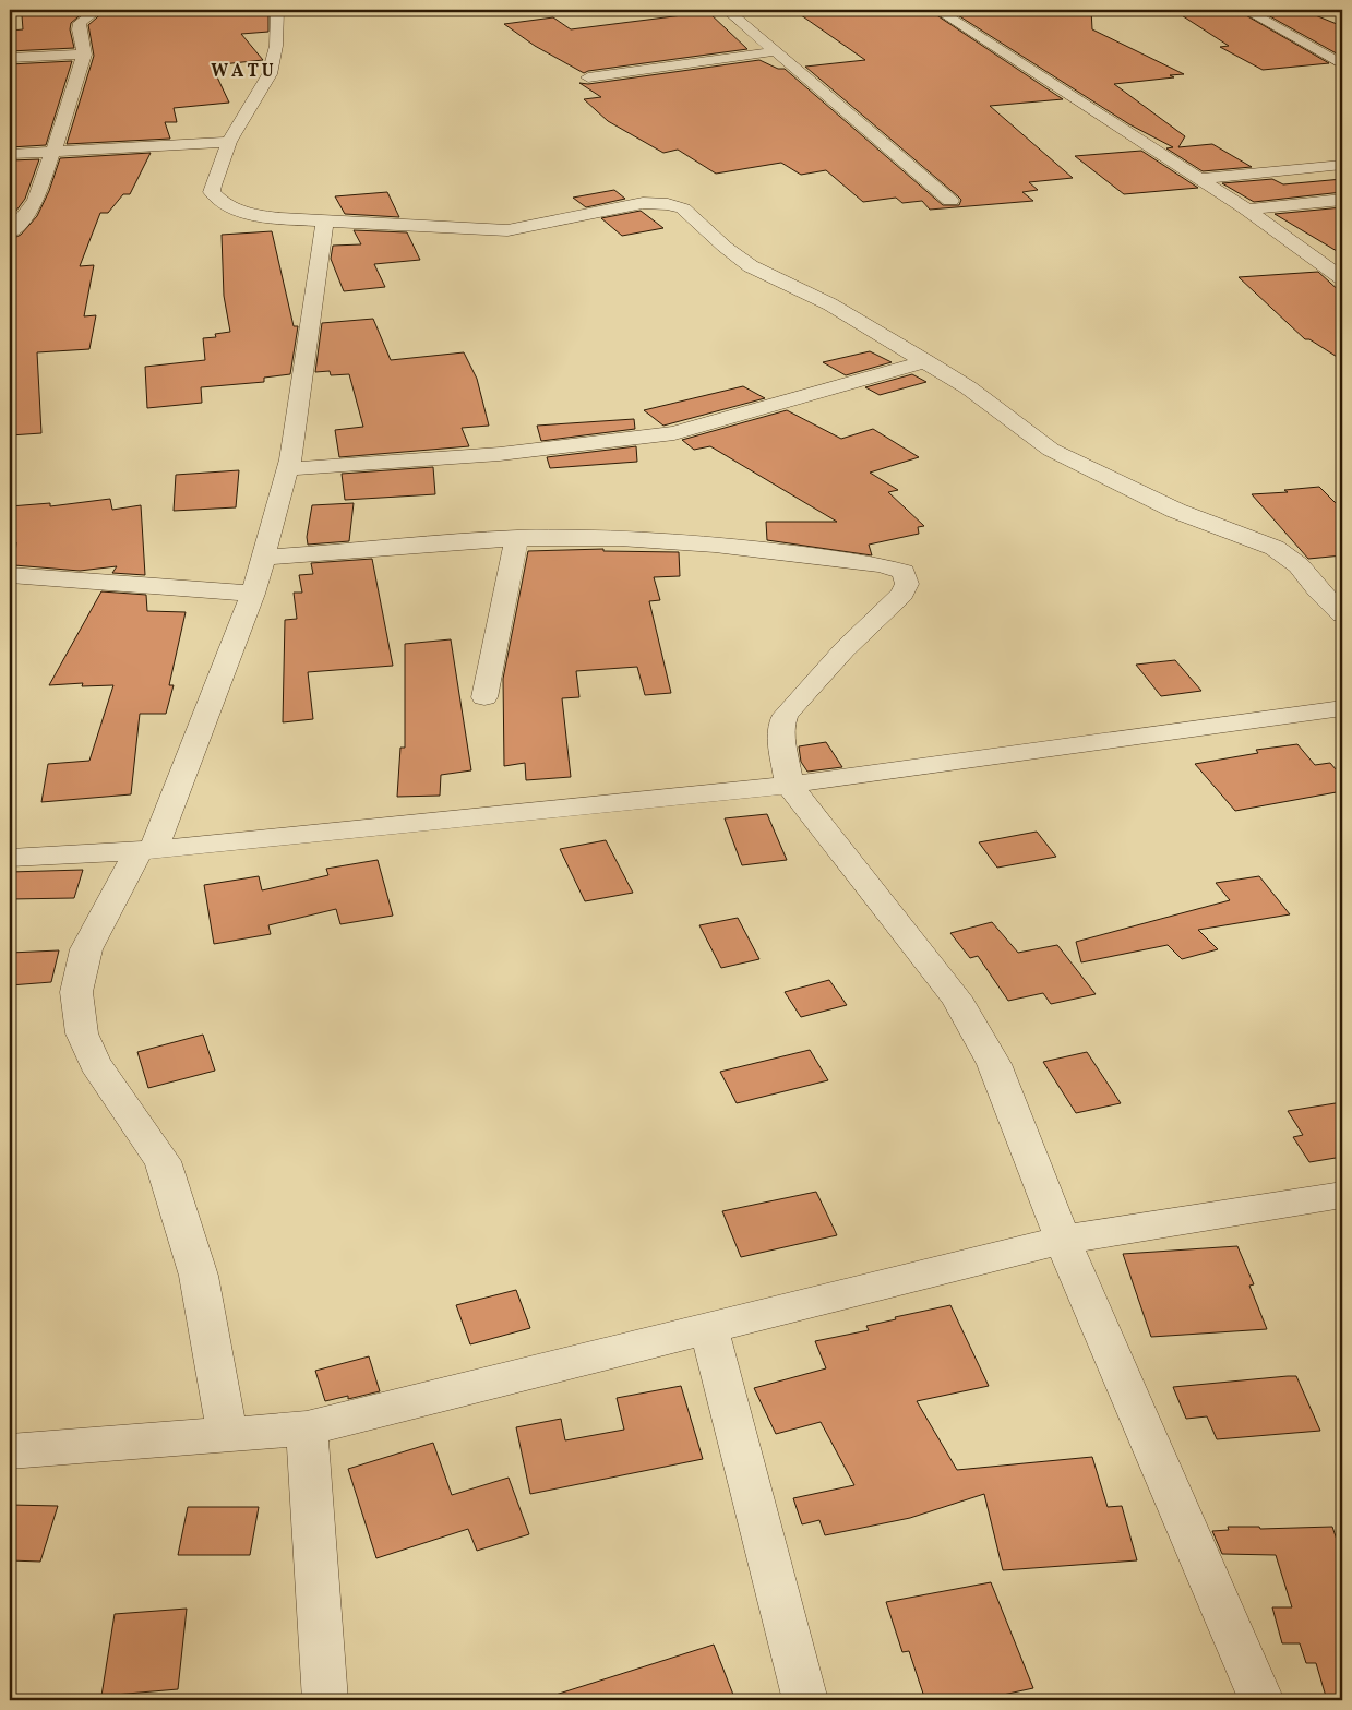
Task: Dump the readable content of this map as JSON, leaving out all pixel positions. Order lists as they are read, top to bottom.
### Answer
{
  "districts": ["W A T U"]
}
